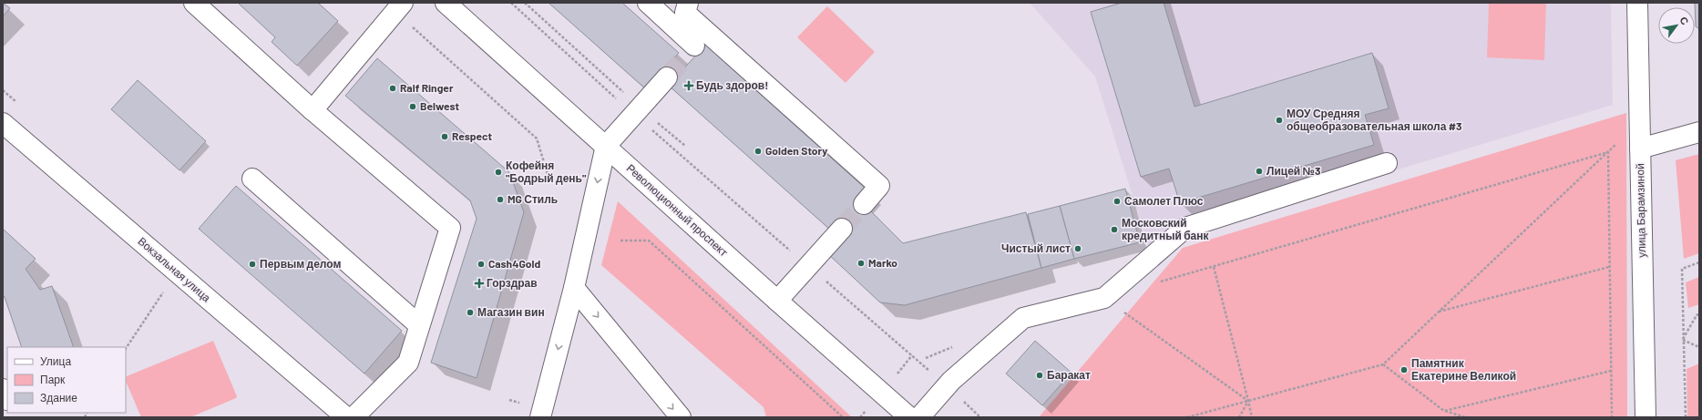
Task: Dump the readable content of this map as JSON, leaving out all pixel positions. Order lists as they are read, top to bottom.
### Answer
{
  "streets": {
    "street": ["Революционный проспект", "улица Барамзиной", "Вокзальная улица"]
  },
  "places": {
    "health": ["Будь здоров!", "Горздрав"],
    "other": [
      "Ralf Ringer",
      "Belwest",
      "МОУ Средняя общеобразовательная школа #3",
      "Respect",
      "Golden Story",
      "Лицей №3",
      "Кофейня \"Бодрый день\"",
      "MG Стиль",
      "Самолет Плюс",
      "Московский кредитный банк",
      "Чистый лист",
      "Marko",
      "Первым делом",
      "Cash4Gold",
      "Магазин вин",
      "Памятник Екатерине Великой",
      "Баракат"
    ]
  },
  "legend": ["Улица", "Парк", "Здание"],
  "north": "top right"
}
